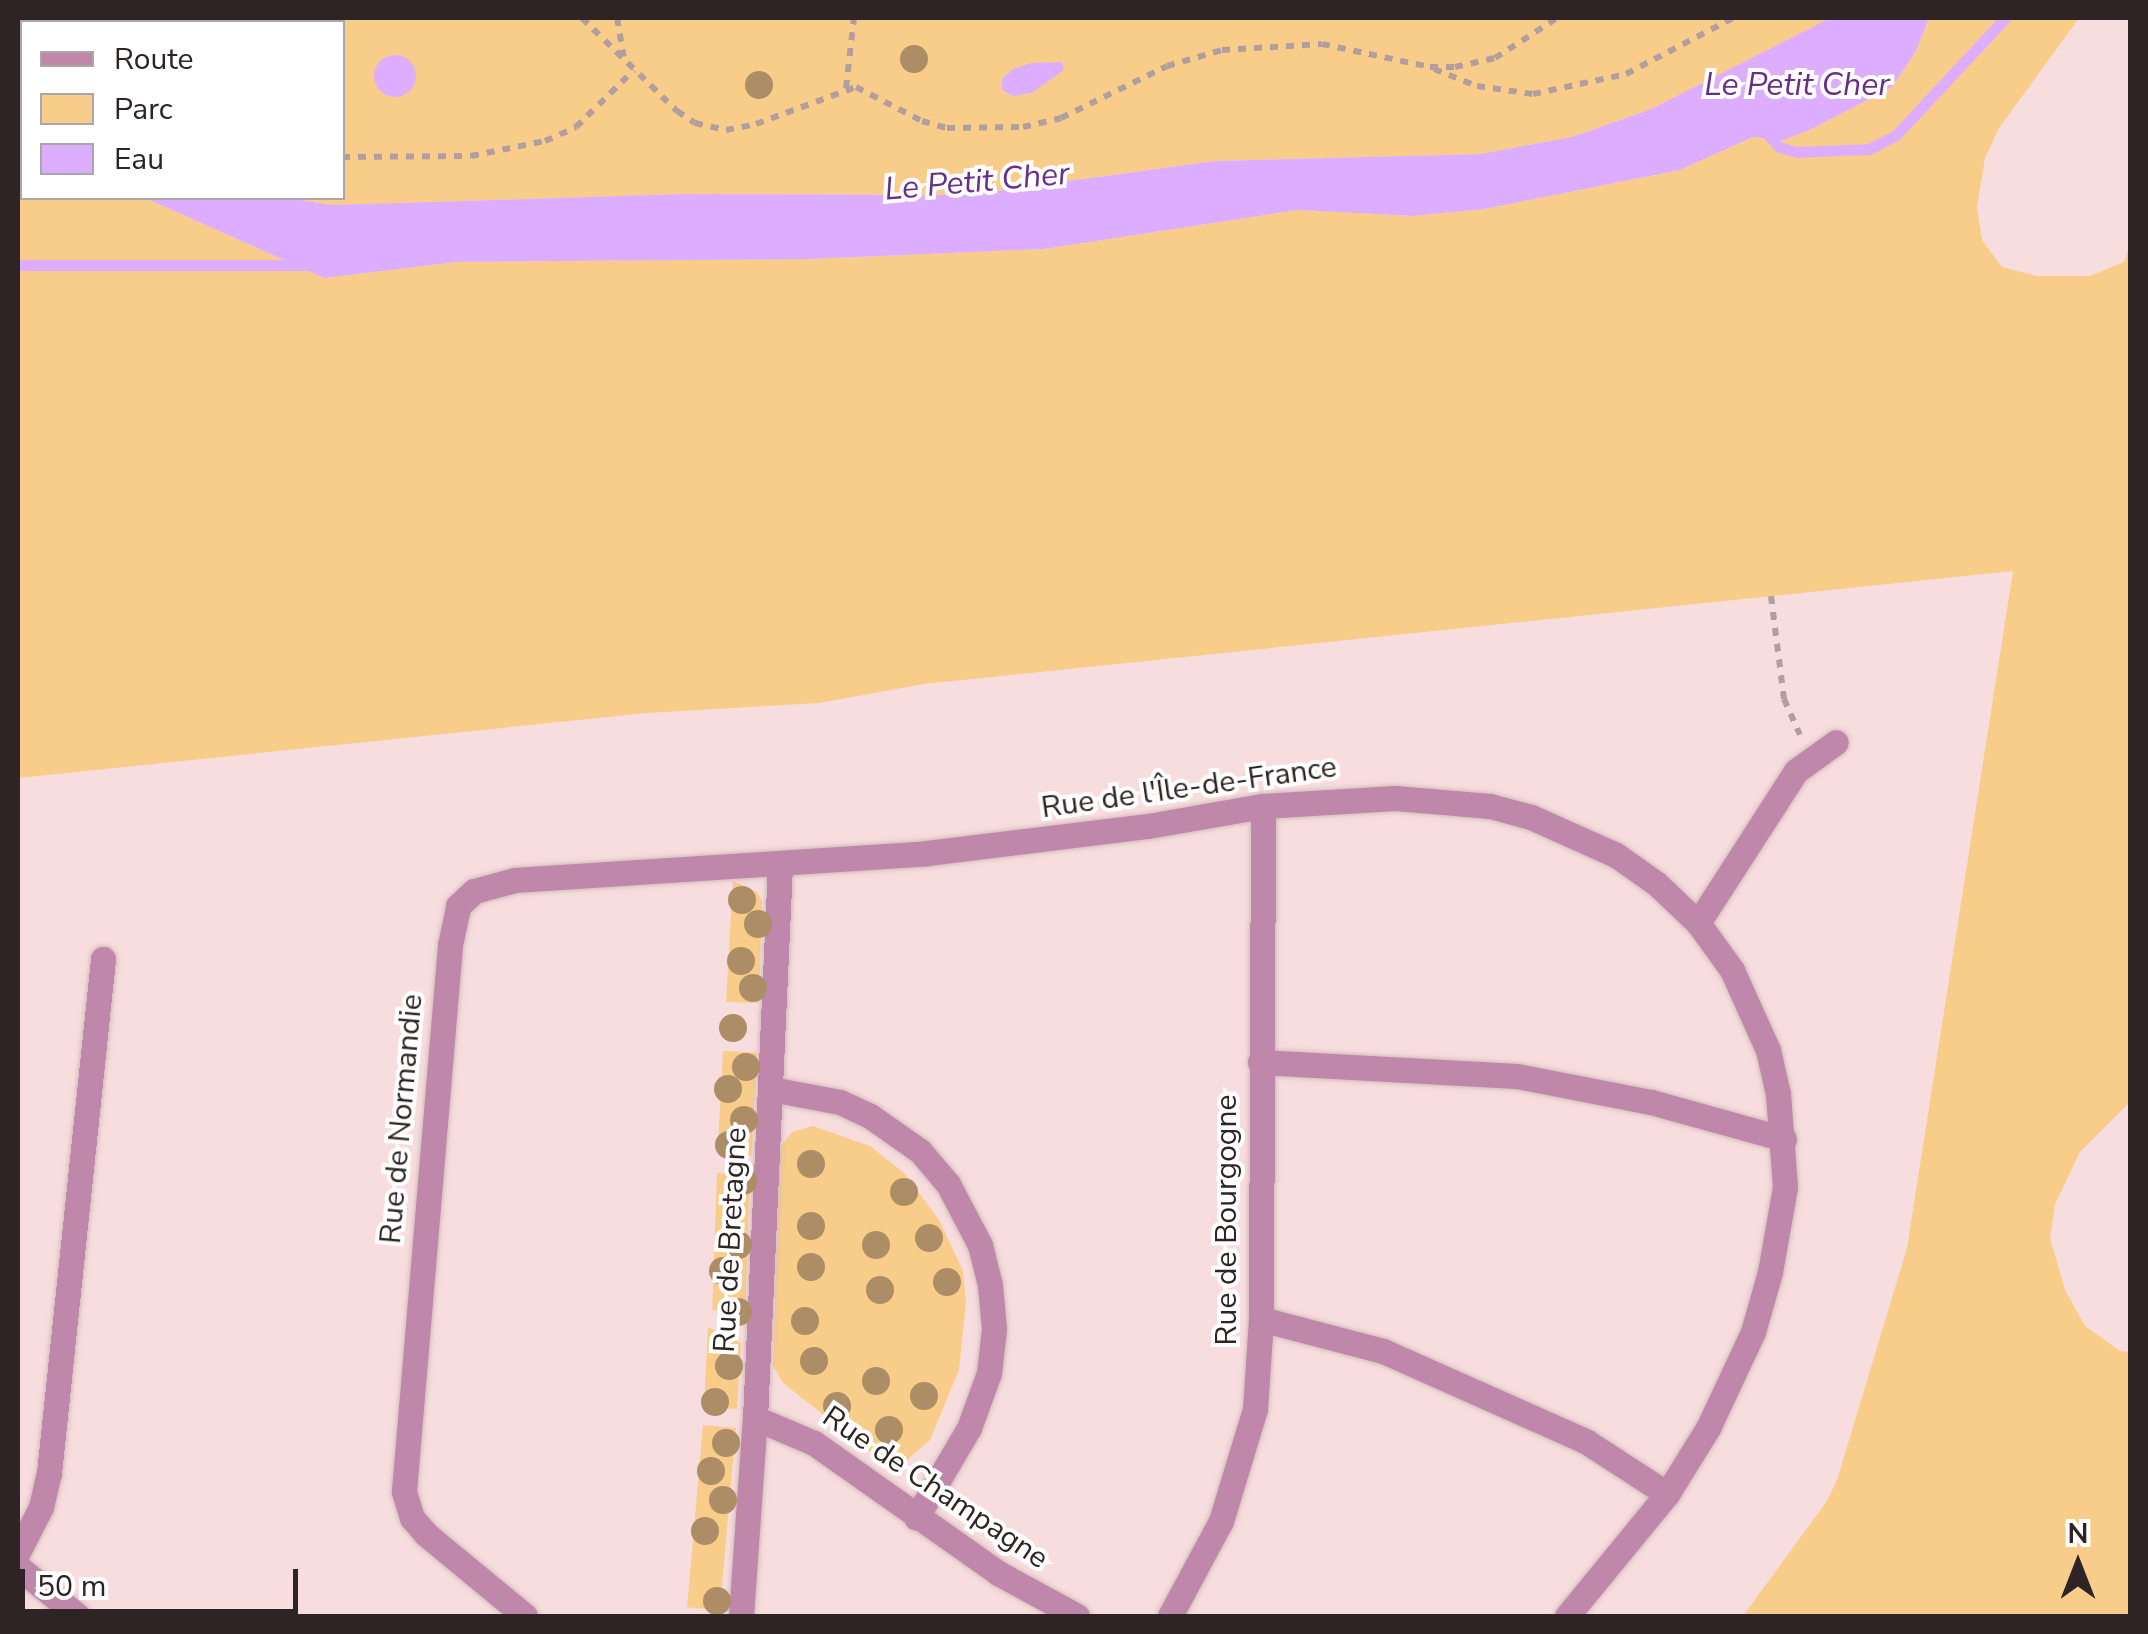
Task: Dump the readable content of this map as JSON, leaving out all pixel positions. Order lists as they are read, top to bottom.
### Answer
{
  "streets": {
    "street": [
      "Rue de l'Île-de-France",
      "Rue de Normandie",
      "Rue de Bourgogne",
      "Rue de Bretagne",
      "Rue de Champagne"
    ]
  },
  "crossings": [
    ["Rue de l'Île-de-France", "Rue de Normandie"],
    ["Rue de l'Île-de-France", "Rue de Bourgogne"],
    ["Rue de l'Île-de-France", "Rue de Bretagne"],
    ["Rue de Normandie", "Rue de Bretagne"],
    ["Rue de Bretagne", "Rue de Champagne"]
  ],
  "water": ["Le Petit Cher"],
  "legend": ["Route", "Parc", "Eau"],
  "scale_bar": "50 m",
  "north": "top"
}
